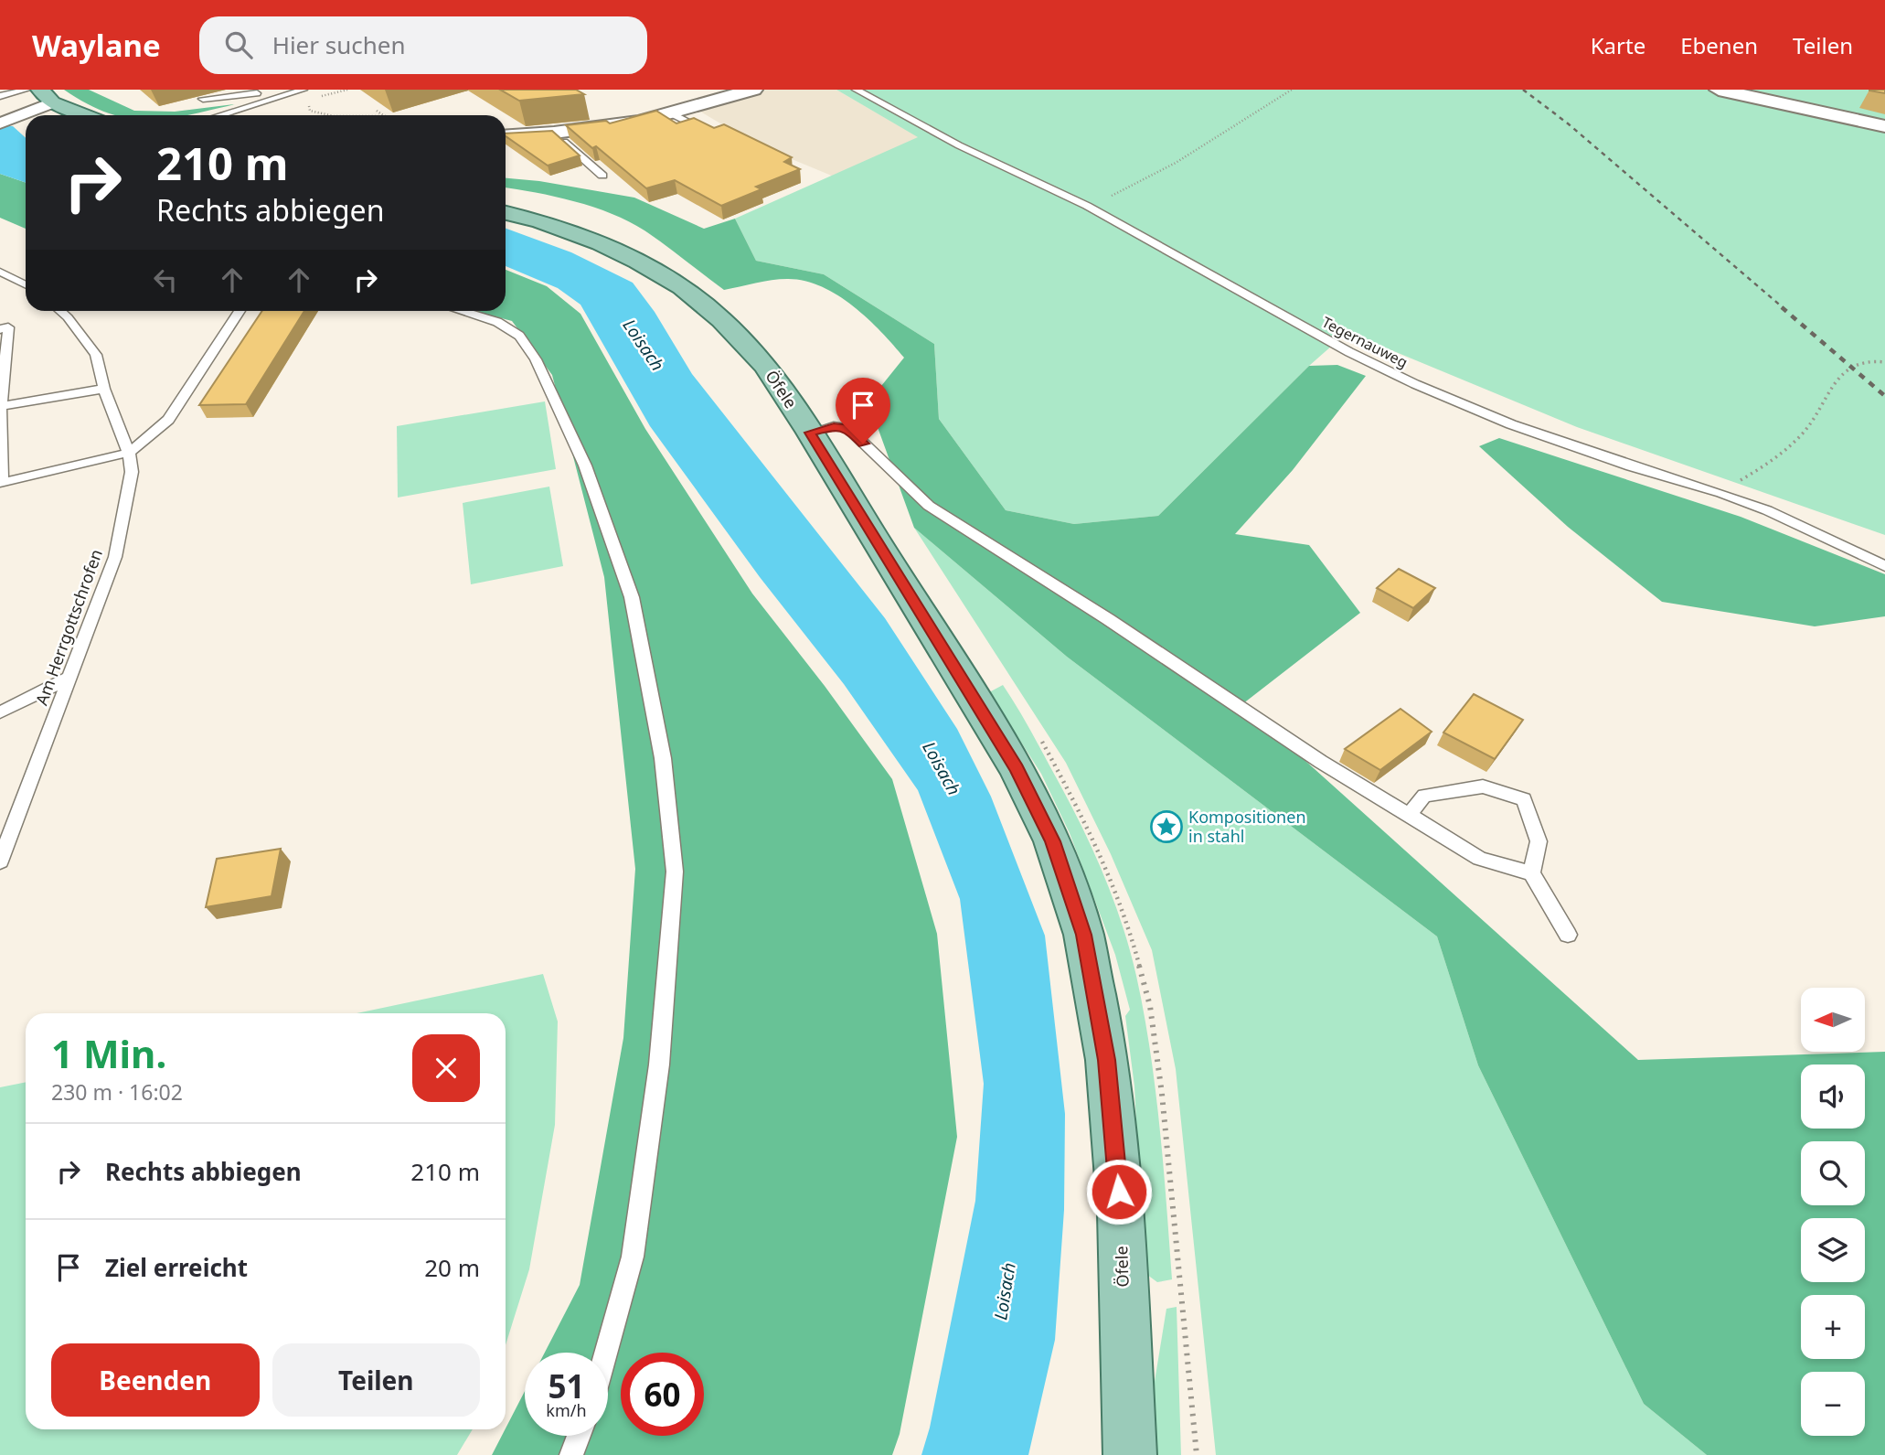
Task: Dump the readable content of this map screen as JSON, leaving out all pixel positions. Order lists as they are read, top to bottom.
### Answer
{
  "streets": {
    "main road": ["Öfele"],
    "lane": ["Tegernauweg", "Am Herrgottschrofen"]
  },
  "water": ["Loisach"],
  "places": {
    "place": ["Kompositionen in stahl"]
  },
  "north": "left",
  "page": {
    "header": "Waylane",
    "search": "Hier suchen",
    "nav": ["Karte", "Ebenen", "Teilen"],
    "turn": ["210 m", "Rechts abbiegen"],
    "map_buttons": ["+", "−"],
    "heading": ["1 Min.", "230 m · 16:02"],
    "list": [
      {
        "name": "Rechts abbiegen",
        "value": "210 m"
      },
      {
        "name": "Ziel erreicht",
        "value": "20 m"
      }
    ],
    "buttons": ["Beenden", "Teilen"],
    "speed": "51 km/h",
    "limit": "60"
  }
}
